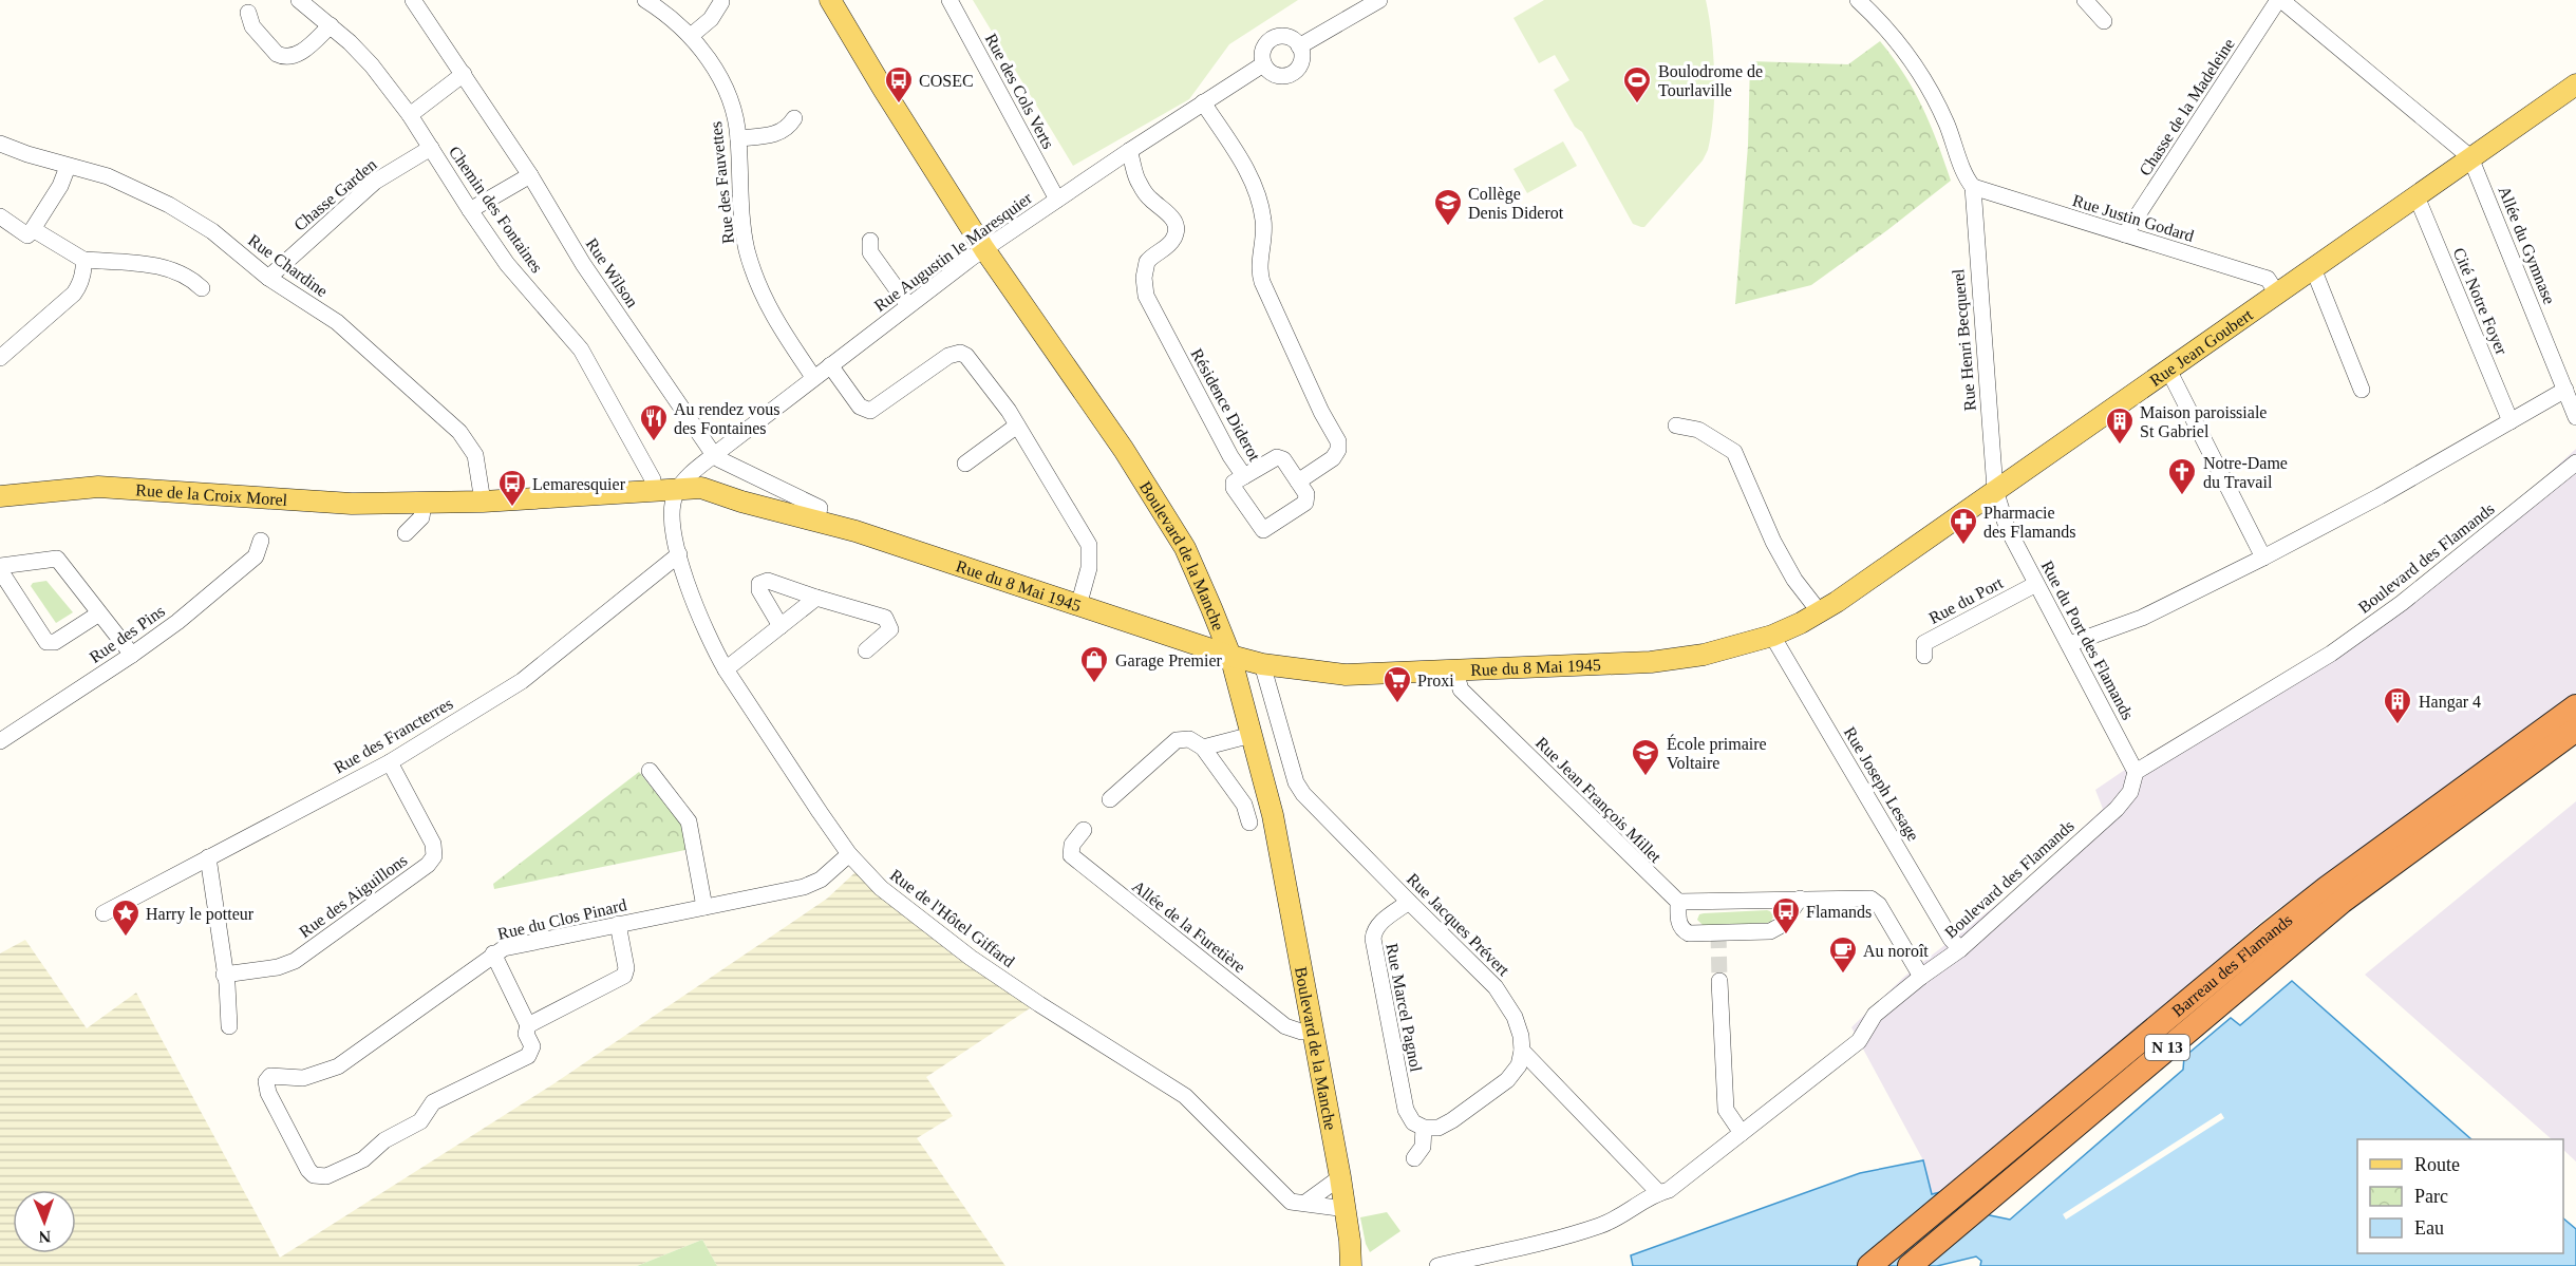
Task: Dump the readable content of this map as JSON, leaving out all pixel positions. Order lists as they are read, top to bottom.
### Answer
{
  "streets": {
    "highway": ["Barreau des Flamands", "N 13"],
    "main road": [
      "Rue Jean Goubert",
      "Rue de la Croix Morel",
      "Boulevard de la Manche",
      "Rue du 8 Mai 1945"
    ],
    "street": [
      "Rue des Cols Verts",
      "Chasse de la Madeleine",
      "Rue des Fauvettes",
      "Chasse Garden",
      "Chemin des Fontaines",
      "Rue Justin Godard",
      "Allée du Gymnase",
      "Rue Augustin le Maresquier",
      "Rue Chardine",
      "Rue Wilson",
      "Cité Notre Foyer",
      "Rue Henri Becquerel",
      "Résidence Diderot",
      "Boulevard des Flamands",
      "Rue du Port",
      "Rue des Pins",
      "Rue du Port des Flamands",
      "Rue des Francterres",
      "Rue Joseph Lesage",
      "Rue Jean François Millet",
      "Rue des Aiguillons",
      "Rue de l'Hôtel Giffard",
      "Rue du Clos Pinard",
      "Rue Jacques Prévert",
      "Allée de la Furetière",
      "Rue Marcel Pagnol"
    ]
  },
  "crossings": [
    ["Rue des Cols Verts", "Rue Augustin le Maresquier"],
    ["Chasse de la Madeleine", "Rue Justin Godard"],
    ["Chasse de la Madeleine", "Allée du Gymnase"],
    ["Chasse de la Madeleine", "Rue Jean Goubert"],
    ["Rue des Fauvettes", "Rue Augustin le Maresquier"],
    ["Chasse Garden", "Chemin des Fontaines"],
    ["Chasse Garden", "Rue Chardine"],
    ["Chemin des Fontaines", "Rue de la Croix Morel"],
    ["Rue Justin Godard", "Rue Henri Becquerel"],
    ["Rue Justin Godard", "Rue Jean Goubert"],
    ["Allée du Gymnase", "Rue Jean Goubert"],
    ["Rue Augustin le Maresquier", "Rue Wilson"],
    ["Rue Augustin le Maresquier", "Résidence Diderot"],
    ["Rue Augustin le Maresquier", "Rue de la Croix Morel"],
    ["Rue Augustin le Maresquier", "Boulevard de la Manche"],
    ["Rue Augustin le Maresquier", "Rue du 8 Mai 1945"],
    ["Rue Augustin le Maresquier", "Rue de l'Hôtel Giffard"],
    ["Rue Chardine", "Rue de la Croix Morel"],
    ["Rue Wilson", "Rue du 8 Mai 1945"],
    ["Cité Notre Foyer", "Rue Jean Goubert"],
    ["Rue Henri Becquerel", "Rue Jean Goubert"],
    ["Rue Henri Becquerel", "Rue du 8 Mai 1945"],
    ["Rue Henri Becquerel", "Rue du Port des Flamands"],
    ["Rue Jean Goubert", "Rue du 8 Mai 1945"],
    ["Rue Jean Goubert", "Rue du Port des Flamands"],
    ["Rue de la Croix Morel", "Rue du 8 Mai 1945"],
    ["Rue de la Croix Morel", "Rue de l'Hôtel Giffard"],
    ["Boulevard de la Manche", "Rue du 8 Mai 1945"],
    ["Boulevard de la Manche", "Rue de l'Hôtel Giffard"],
    ["Boulevard de la Manche", "Allée de la Furetière"],
    ["Boulevard des Flamands", "Rue du Port des Flamands"],
    ["Boulevard des Flamands", "Rue Joseph Lesage"],
    ["Rue du 8 Mai 1945", "Rue du Port des Flamands"],
    ["Rue du 8 Mai 1945", "Rue Joseph Lesage"],
    ["Rue du 8 Mai 1945", "Rue Jean François Millet"],
    ["Rue du 8 Mai 1945", "Rue de l'Hôtel Giffard"],
    ["Rue du 8 Mai 1945", "Rue Jacques Prévert"],
    ["Rue du Port", "Rue du Port des Flamands"],
    ["Rue des Francterres", "Rue des Aiguillons"],
    ["Rue des Francterres", "Rue de l'Hôtel Giffard"],
    ["Rue de l'Hôtel Giffard", "Rue du Clos Pinard"],
    ["Rue Jacques Prévert", "Rue Marcel Pagnol"]
  ],
  "places": {
    "bus stop": ["COSEC", "Lemaresquier", "Flamands"],
    "sports": ["Boulodrome de Tourlaville"],
    "school or university": ["Collège Denis Diderot", "École primaire Voltaire"],
    "restaurant": ["Au rendez vous des Fontaines"],
    "building": ["Maison paroissiale St Gabriel", "Hangar 4"],
    "church": ["Notre-Dame du Travail"],
    "pharmacy": ["Pharmacie des Flamands"],
    "shop": ["Garage Premier"],
    "supermarket": ["Proxi"],
    "place": ["Harry le potteur"],
    "cafe": ["Au noroît"]
  },
  "legend": ["Route", "Parc", "Eau"],
  "north": "bottom"
}
